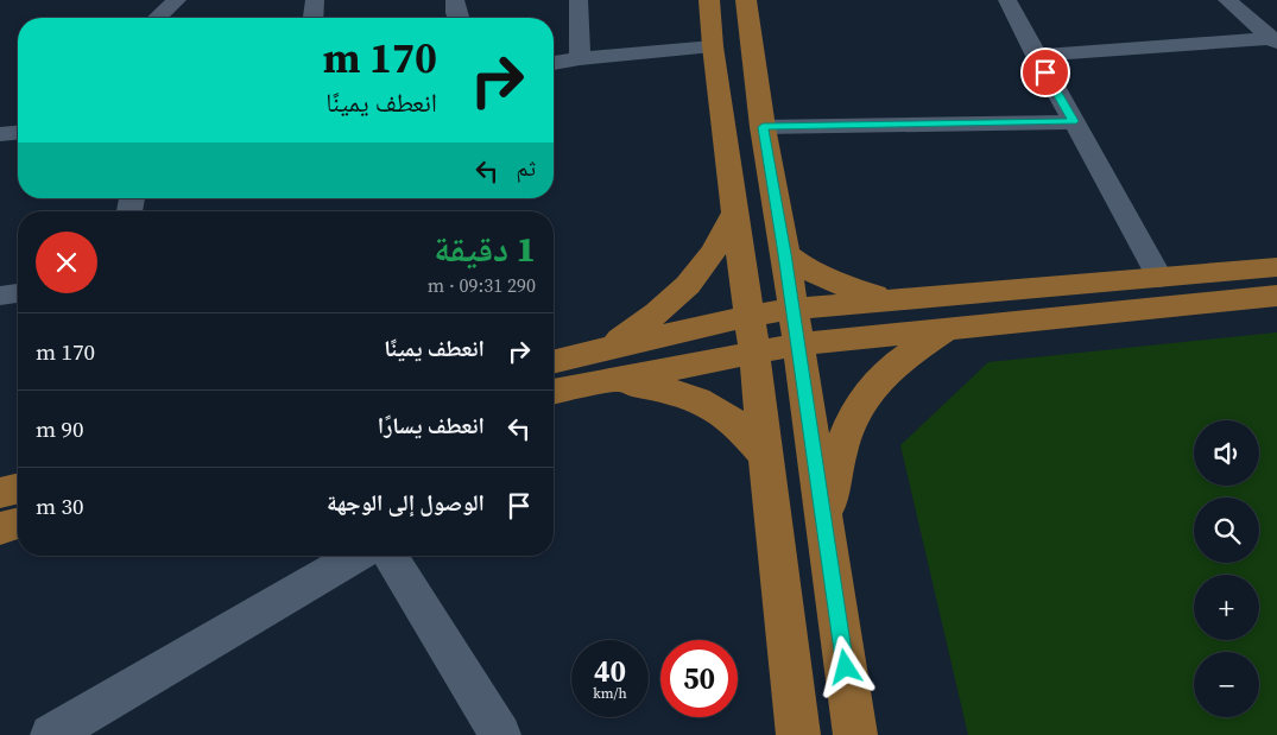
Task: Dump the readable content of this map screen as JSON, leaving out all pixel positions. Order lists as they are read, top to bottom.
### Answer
{
  "page": {
    "turn": ["170 m", "انعطف يمينًا"],
    "then": "ثم",
    "heading": ["1 دقيقة", "290 m · 09:31"],
    "list": [
      {
        "name": "انعطف يمينًا",
        "value": "170 m"
      },
      {
        "name": "انعطف يسارًا",
        "value": "90 m"
      },
      {
        "name": "الوصول إلى الوجهة",
        "value": "30 m"
      }
    ],
    "map_buttons": ["+", "−"],
    "speed": "40 km/h",
    "limit": "50"
  }
}
